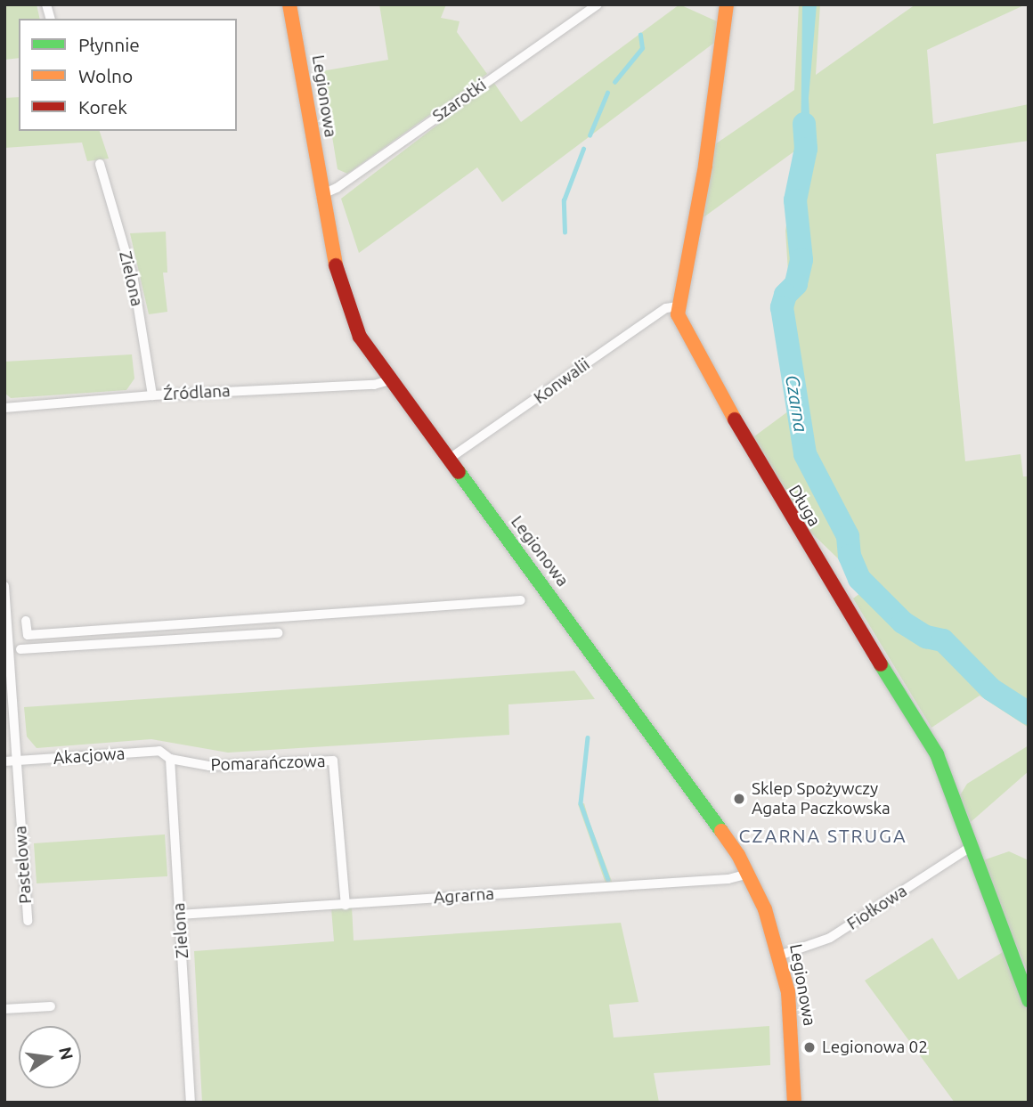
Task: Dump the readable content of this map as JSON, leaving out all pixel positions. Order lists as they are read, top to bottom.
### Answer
{
  "streets": {
    "main road": ["Legionowa", "Długa"],
    "street": [
      "Szarotki",
      "Zielona",
      "Konwalii",
      "Źródlana",
      "Akacjowa",
      "Pomarańczowa",
      "Pastelowa",
      "Agrarna",
      "Fiołkowa"
    ]
  },
  "crossings": [
    ["Legionowa", "Szarotki"],
    ["Legionowa", "Konwalii"],
    ["Legionowa", "Źródlana"],
    ["Legionowa", "Agrarna"],
    ["Legionowa", "Fiołkowa"],
    ["Zielona", "Źródlana"],
    ["Zielona", "Akacjowa"],
    ["Zielona", "Pomarańczowa"],
    ["Zielona", "Agrarna"],
    ["Konwalii", "Długa"],
    ["Długa", "Fiołkowa"],
    ["Akacjowa", "Pomarańczowa"],
    ["Akacjowa", "Pastelowa"],
    ["Pomarańczowa", "Agrarna"]
  ],
  "districts": ["CZARNA STRUGA"],
  "water": ["Czarna"],
  "places": ["Sklep Spożywczy Agata Paczkowska", "Legionowa 02"],
  "legend": ["Płynnie", "Wolno", "Korek"],
  "north": "right"
}
